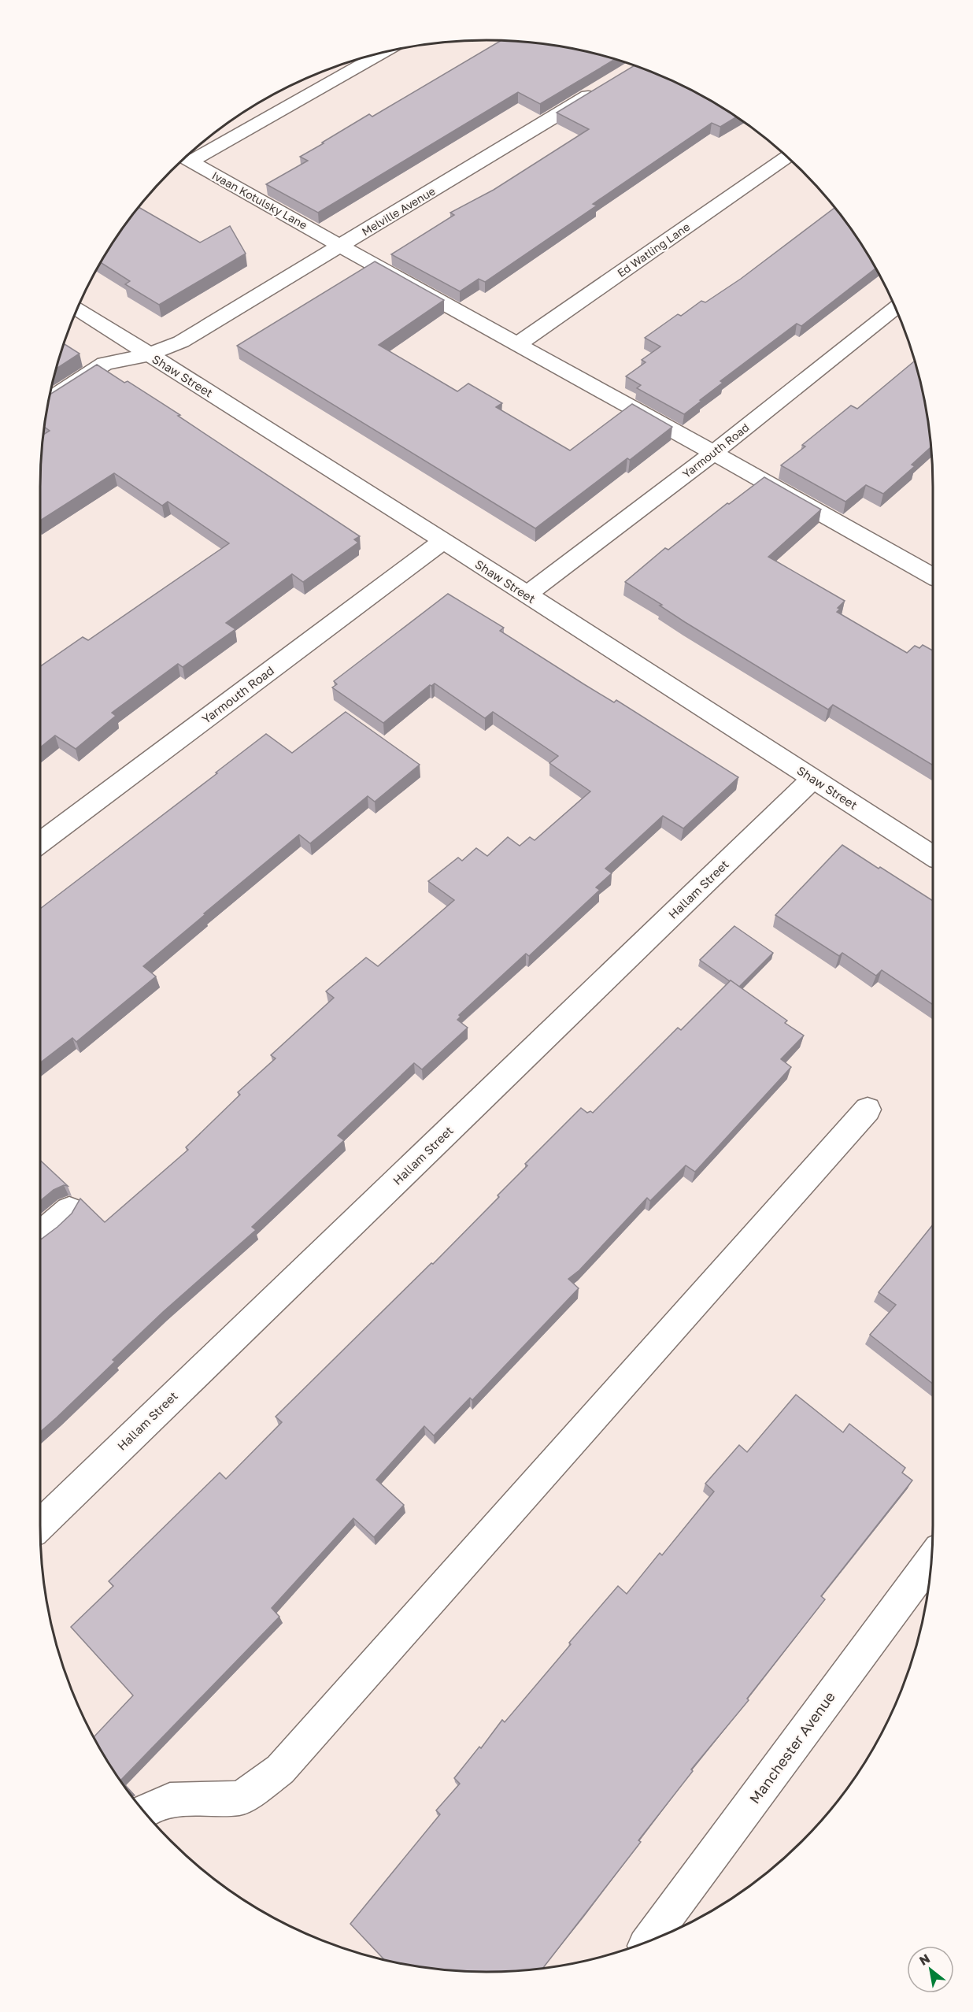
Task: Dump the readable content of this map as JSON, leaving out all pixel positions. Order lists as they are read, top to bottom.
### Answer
{
  "streets": {
    "street": [
      "Ivaan Kotulsky Lane",
      "Melville Avenue",
      "Ed Watling Lane",
      "Shaw Street",
      "Yarmouth Road",
      "Hallam Street",
      "Manchester Avenue"
    ]
  },
  "crossings": [
    ["Ivaan Kotulsky Lane", "Melville Avenue"],
    ["Ivaan Kotulsky Lane", "Ed Watling Lane"],
    ["Ivaan Kotulsky Lane", "Yarmouth Road"],
    ["Melville Avenue", "Shaw Street"],
    ["Shaw Street", "Yarmouth Road"],
    ["Shaw Street", "Hallam Street"]
  ],
  "north": "top left"
}
